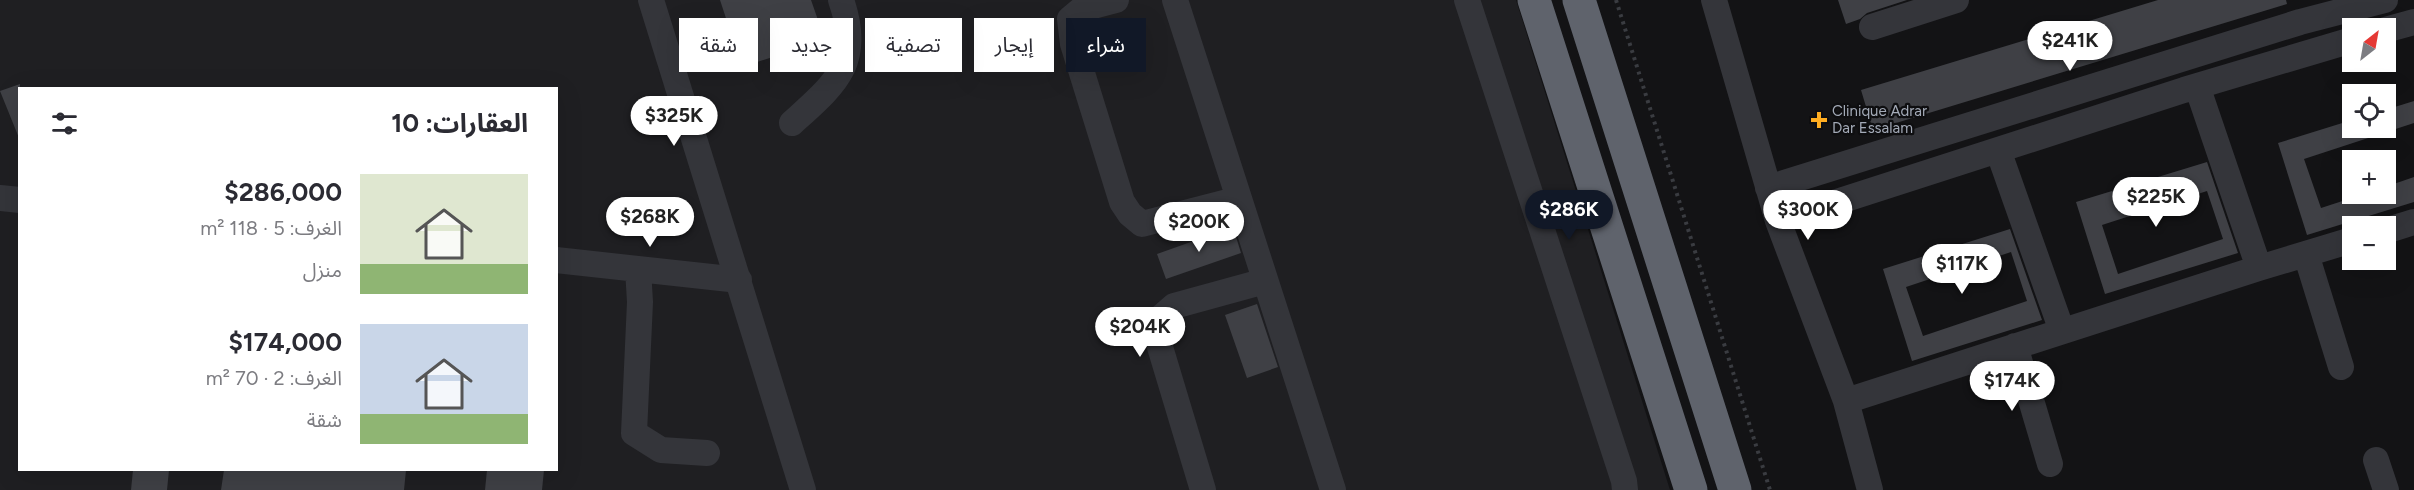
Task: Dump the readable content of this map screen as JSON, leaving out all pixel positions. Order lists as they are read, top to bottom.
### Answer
{
  "places": {
    "health": ["Clinique Adrar Dar Essalam"]
  },
  "north": "top right",
  "page": {
    "map_buttons": ["+", "−"],
    "chip": [
      "شراء",
      "إيجار",
      "تصفية",
      "جديد",
      "شقة"
    ],
    "price": [
      "$241K",
      "$325K",
      "$225K",
      "$286K",
      "$300K",
      "$268K",
      "$200K",
      "$117K",
      "$204K",
      "$174K"
    ],
    "heading": "العقارات: 10",
    "list": [
      {
        "name": "$286,000",
        "note": "الغرف: 5 · 118 m² · منزل"
      },
      {
        "name": "$174,000",
        "note": "الغرف: 2 · 70 m² · شقة"
      }
    ]
  }
}
